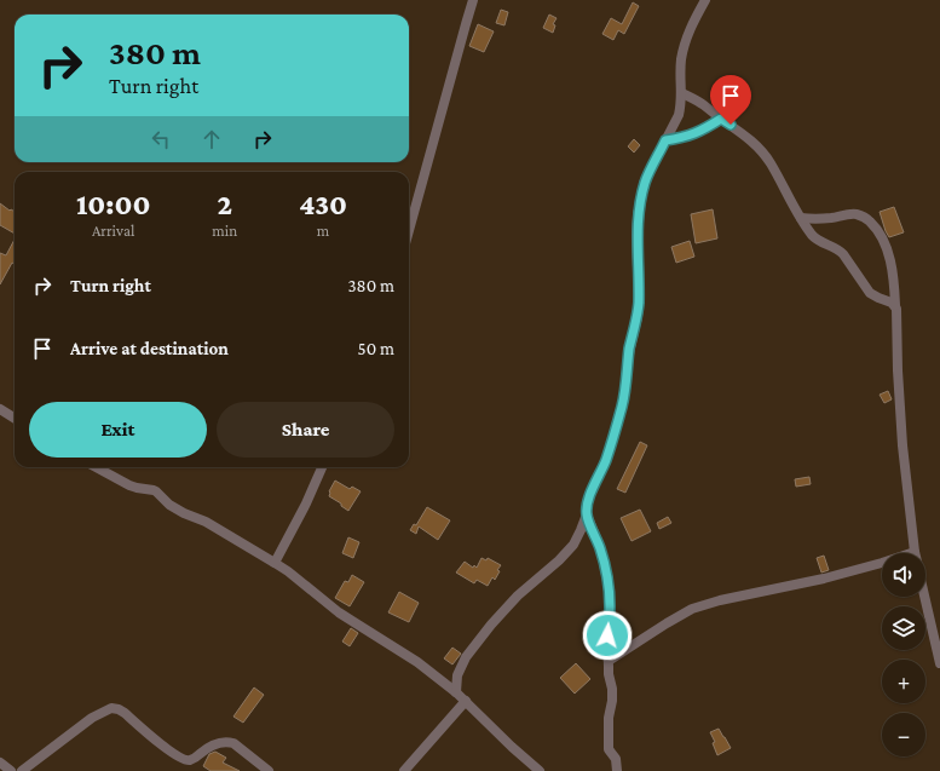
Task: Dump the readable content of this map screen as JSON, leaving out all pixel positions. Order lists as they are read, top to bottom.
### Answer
{
  "page": {
    "turn": ["380 m", "Turn right"],
    "eta": [
      "10:00",
      "Arrival",
      "2",
      "min",
      "430",
      "m"
    ],
    "list": [
      {
        "name": "Turn right",
        "value": "380 m"
      },
      {
        "name": "Arrive at destination",
        "value": "50 m"
      }
    ],
    "buttons": ["Exit", "Share"],
    "map_buttons": ["+", "−"]
  }
}
